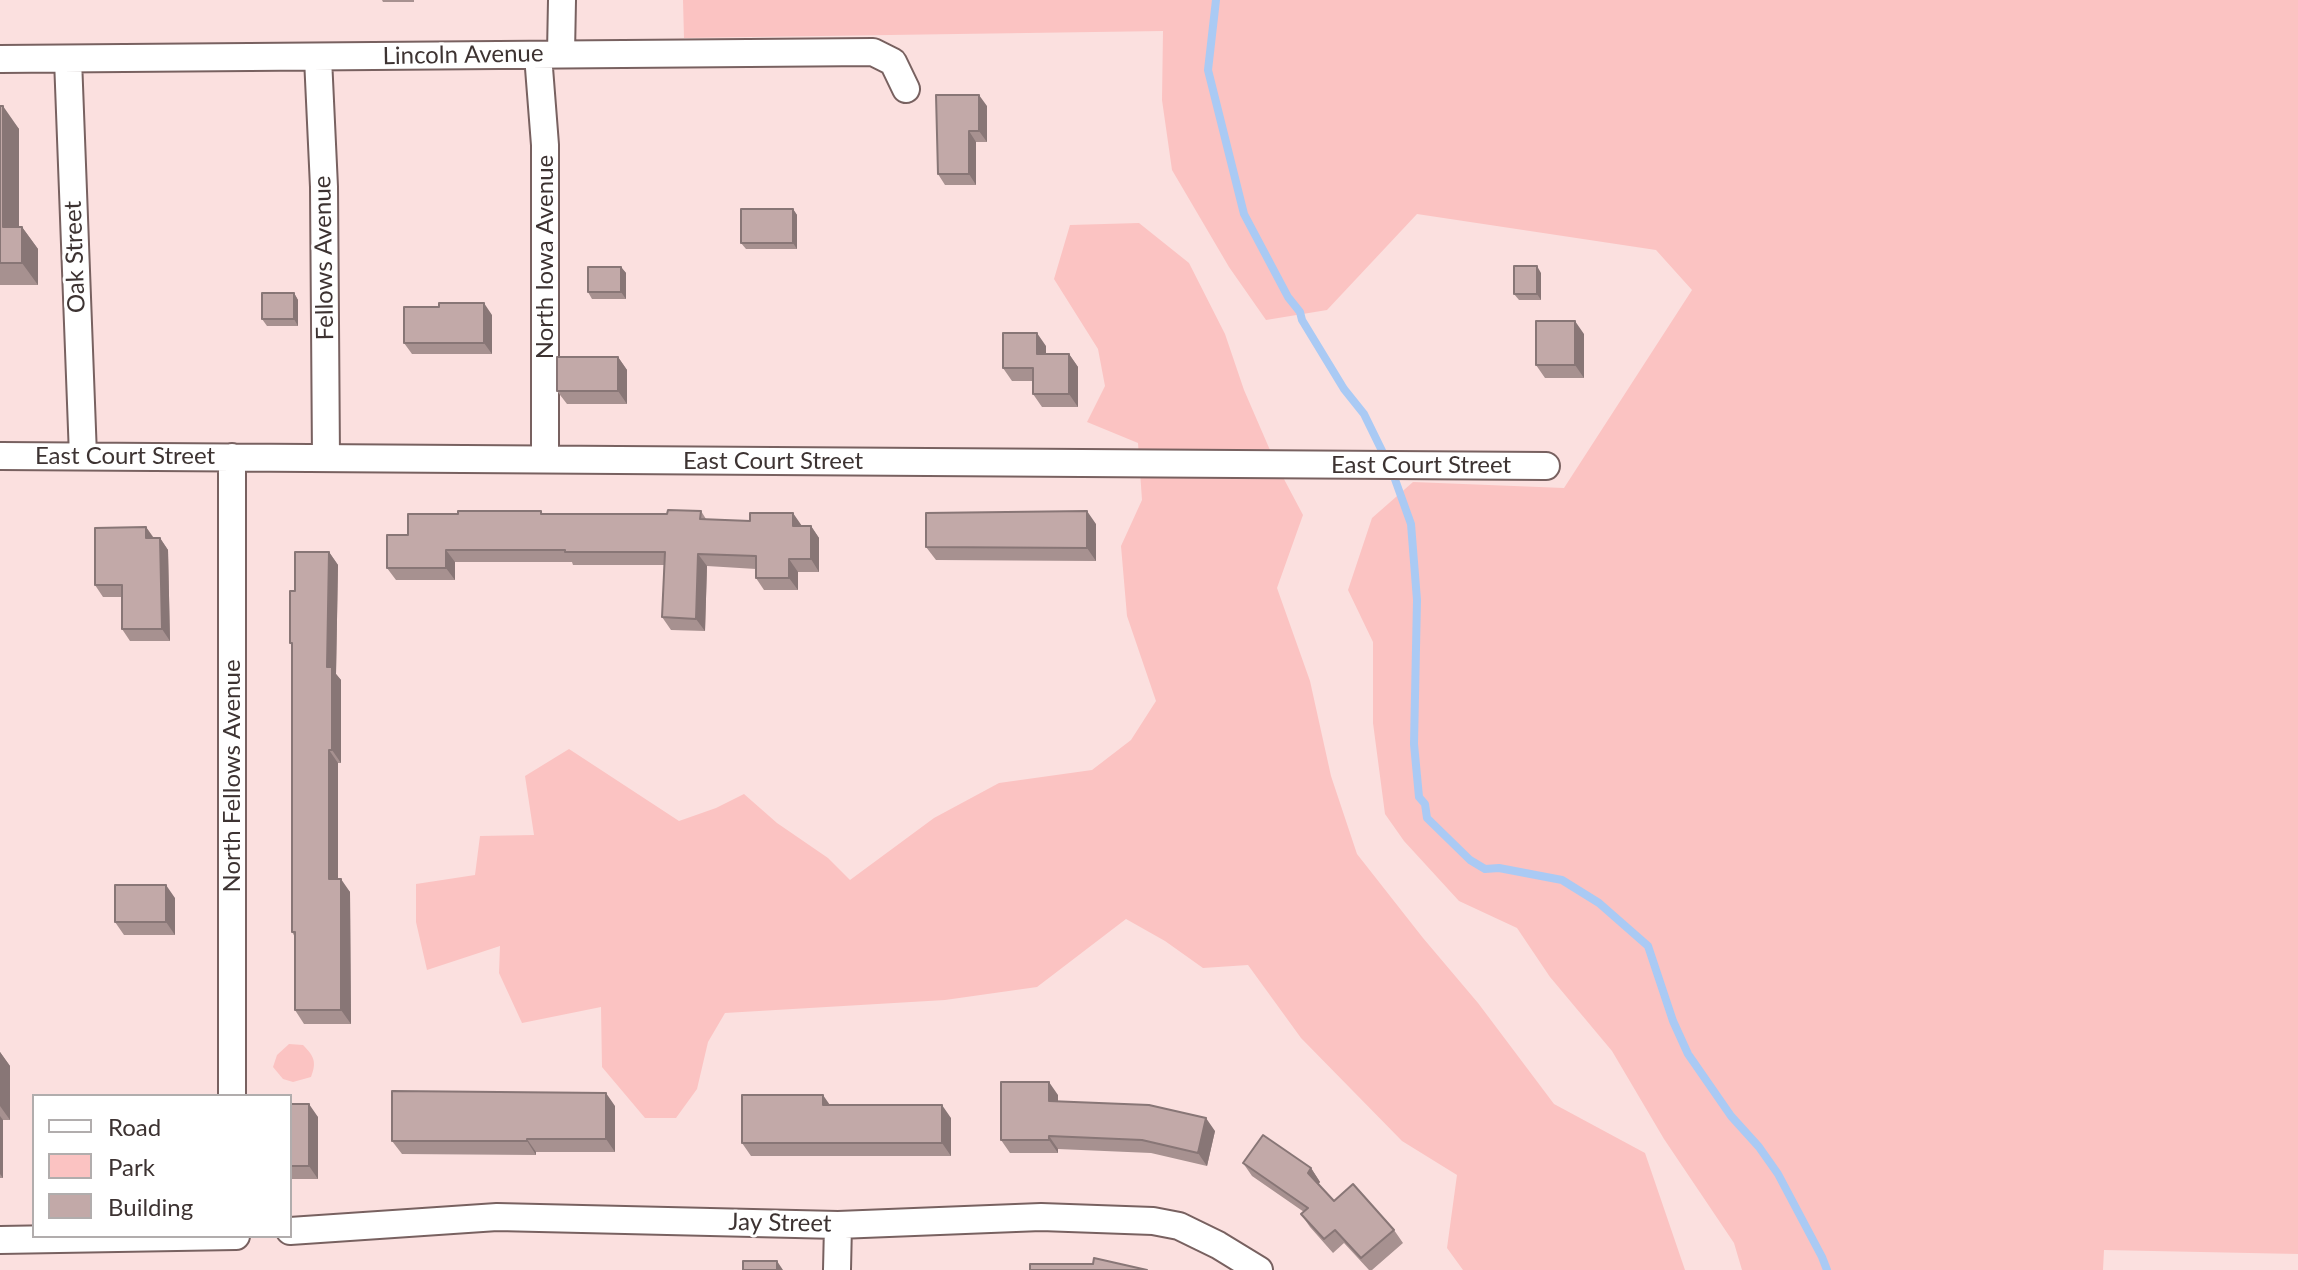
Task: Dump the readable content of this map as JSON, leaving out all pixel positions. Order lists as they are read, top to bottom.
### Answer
{
  "streets": {
    "street": [
      "Lincoln Avenue",
      "Oak Street",
      "North Iowa Avenue",
      "Fellows Avenue",
      "East Court Street",
      "North Fellows Avenue",
      "Jay Street"
    ]
  },
  "crossings": [
    ["Lincoln Avenue", "Oak Street"],
    ["Lincoln Avenue", "North Iowa Avenue"],
    ["Lincoln Avenue", "Fellows Avenue"],
    ["Oak Street", "East Court Street"],
    ["North Iowa Avenue", "East Court Street"],
    ["Fellows Avenue", "East Court Street"],
    ["East Court Street", "North Fellows Avenue"]
  ],
  "legend": ["Road", "Park", "Building"]
}
